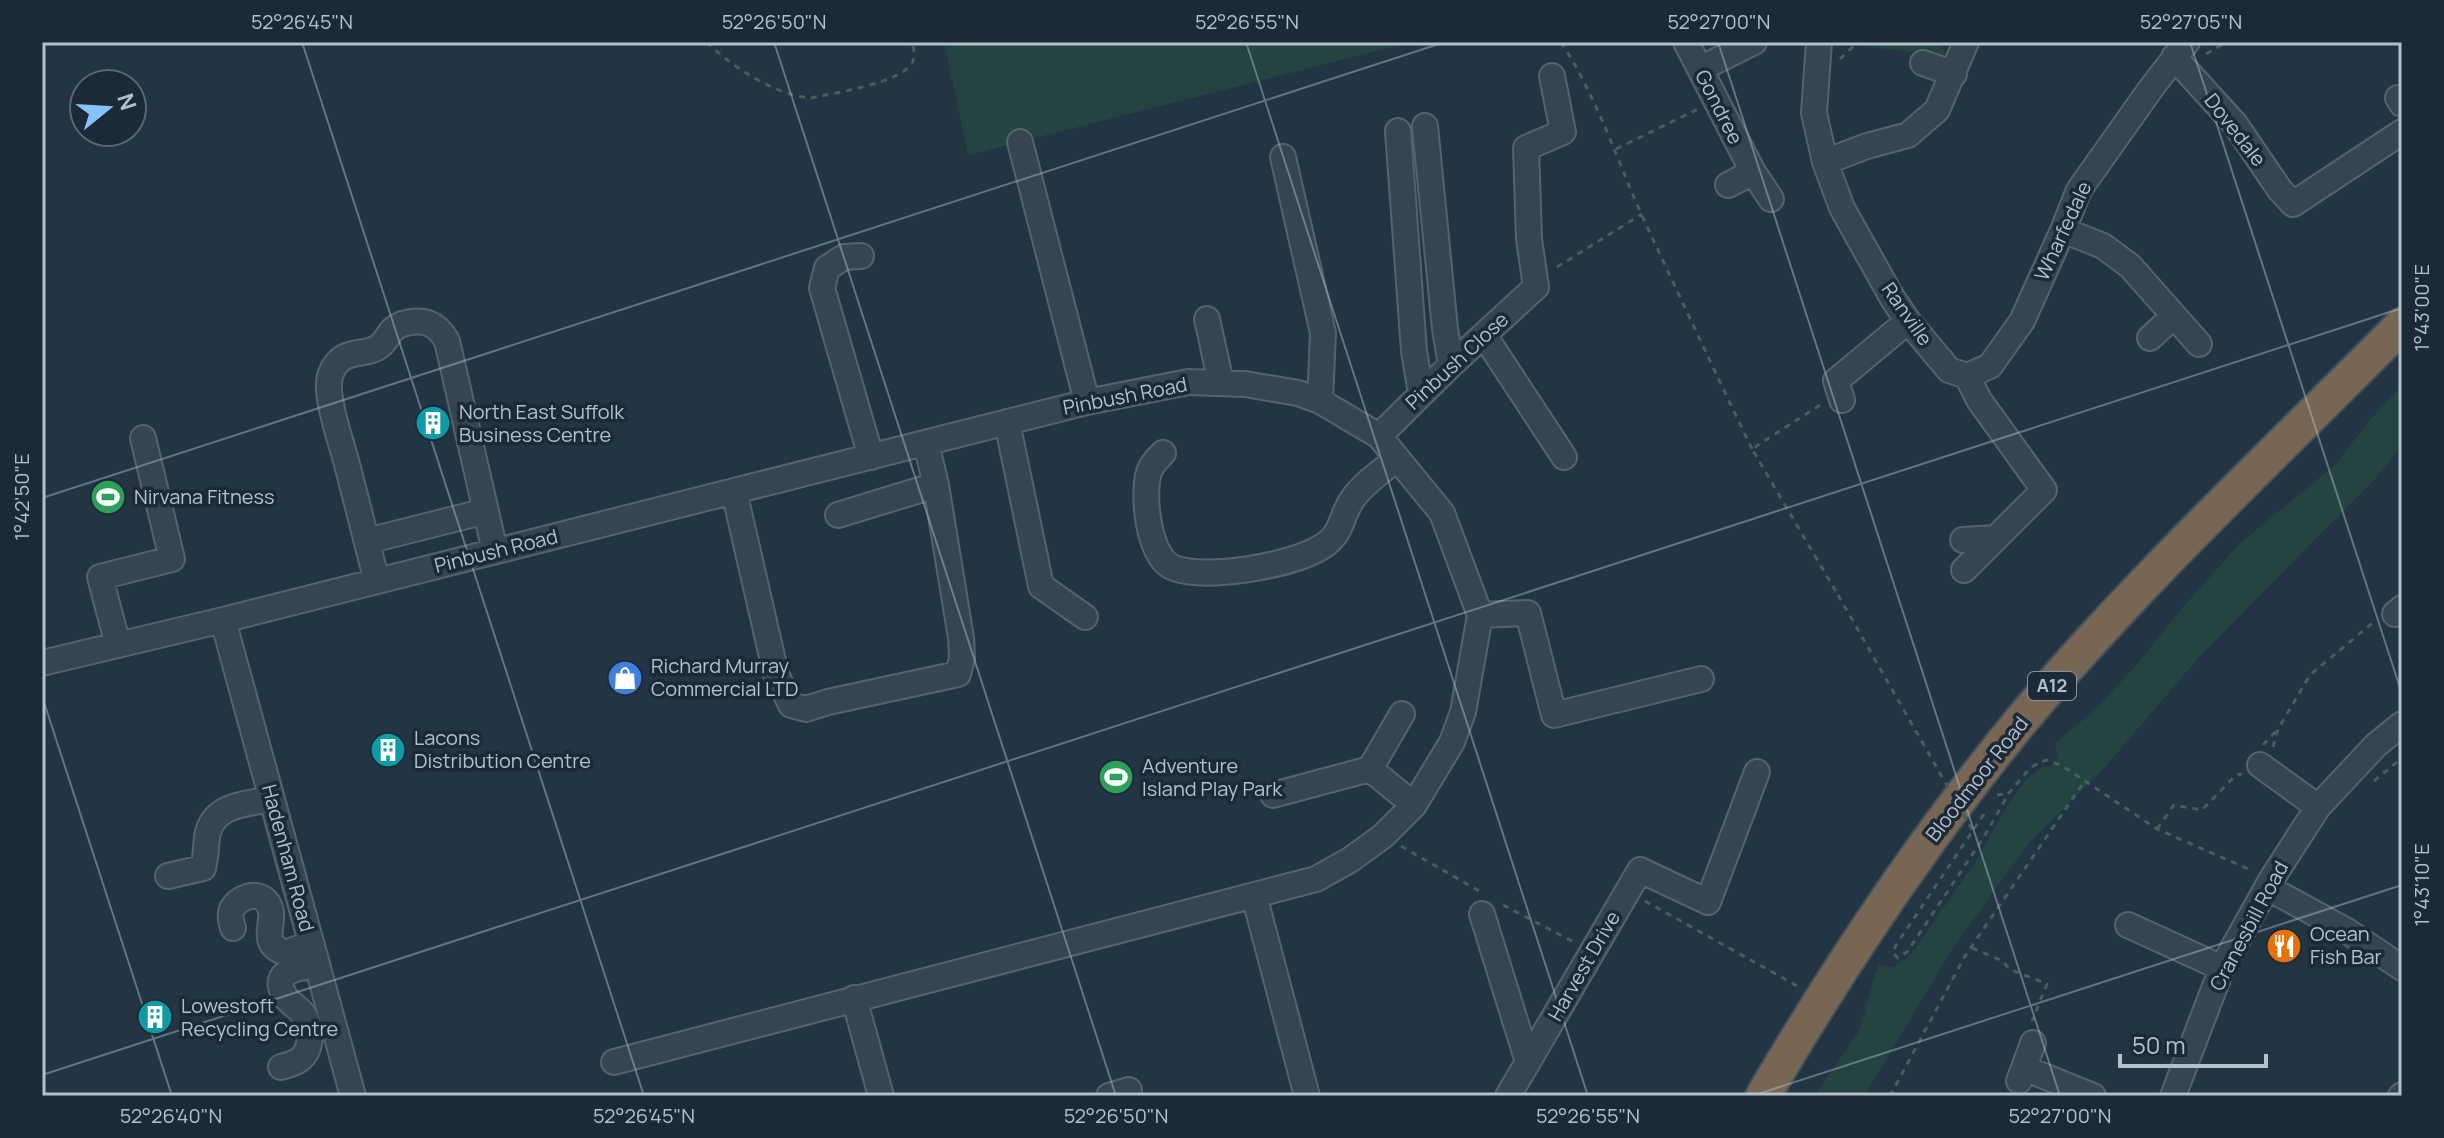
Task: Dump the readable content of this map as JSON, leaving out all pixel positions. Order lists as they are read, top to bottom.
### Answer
{
  "streets": {
    "highway": ["A12", "Bloodmoor Road"],
    "street": [
      "Gondree",
      "Dovedale",
      "Wharfedale",
      "Ranville",
      "Pinbush Close",
      "Pinbush Road",
      "Hadenham Road",
      "Cranesbill Road",
      "Harvest Drive"
    ]
  },
  "crossings": [
    ["Dovedale", "Wharfedale"],
    ["Wharfedale", "Ranville"],
    ["Pinbush Close", "Pinbush Road"],
    ["Pinbush Road", "Hadenham Road"]
  ],
  "places": {
    "building": ["North East Suffolk Business Centre", "Lacons Distribution Centre", "Lowestoft Recycling Centre"],
    "sports": ["Nirvana Fitness", "Adventure Island Play Park"],
    "shop": ["Richard Murray Commercial LTD"],
    "restaurant": ["Ocean Fish Bar"]
  },
  "scale_bar": "50 m",
  "north": "right",
  "coordinates": [
    "52°26'45\"N",
    "52°26'50\"N",
    "52°26'55\"N",
    "52°27'00\"N",
    "52°27'05\"N",
    "1°43'00\"E",
    "1°42'50\"E",
    "1°43'10\"E",
    "52°26'40\"N"
  ]
}
